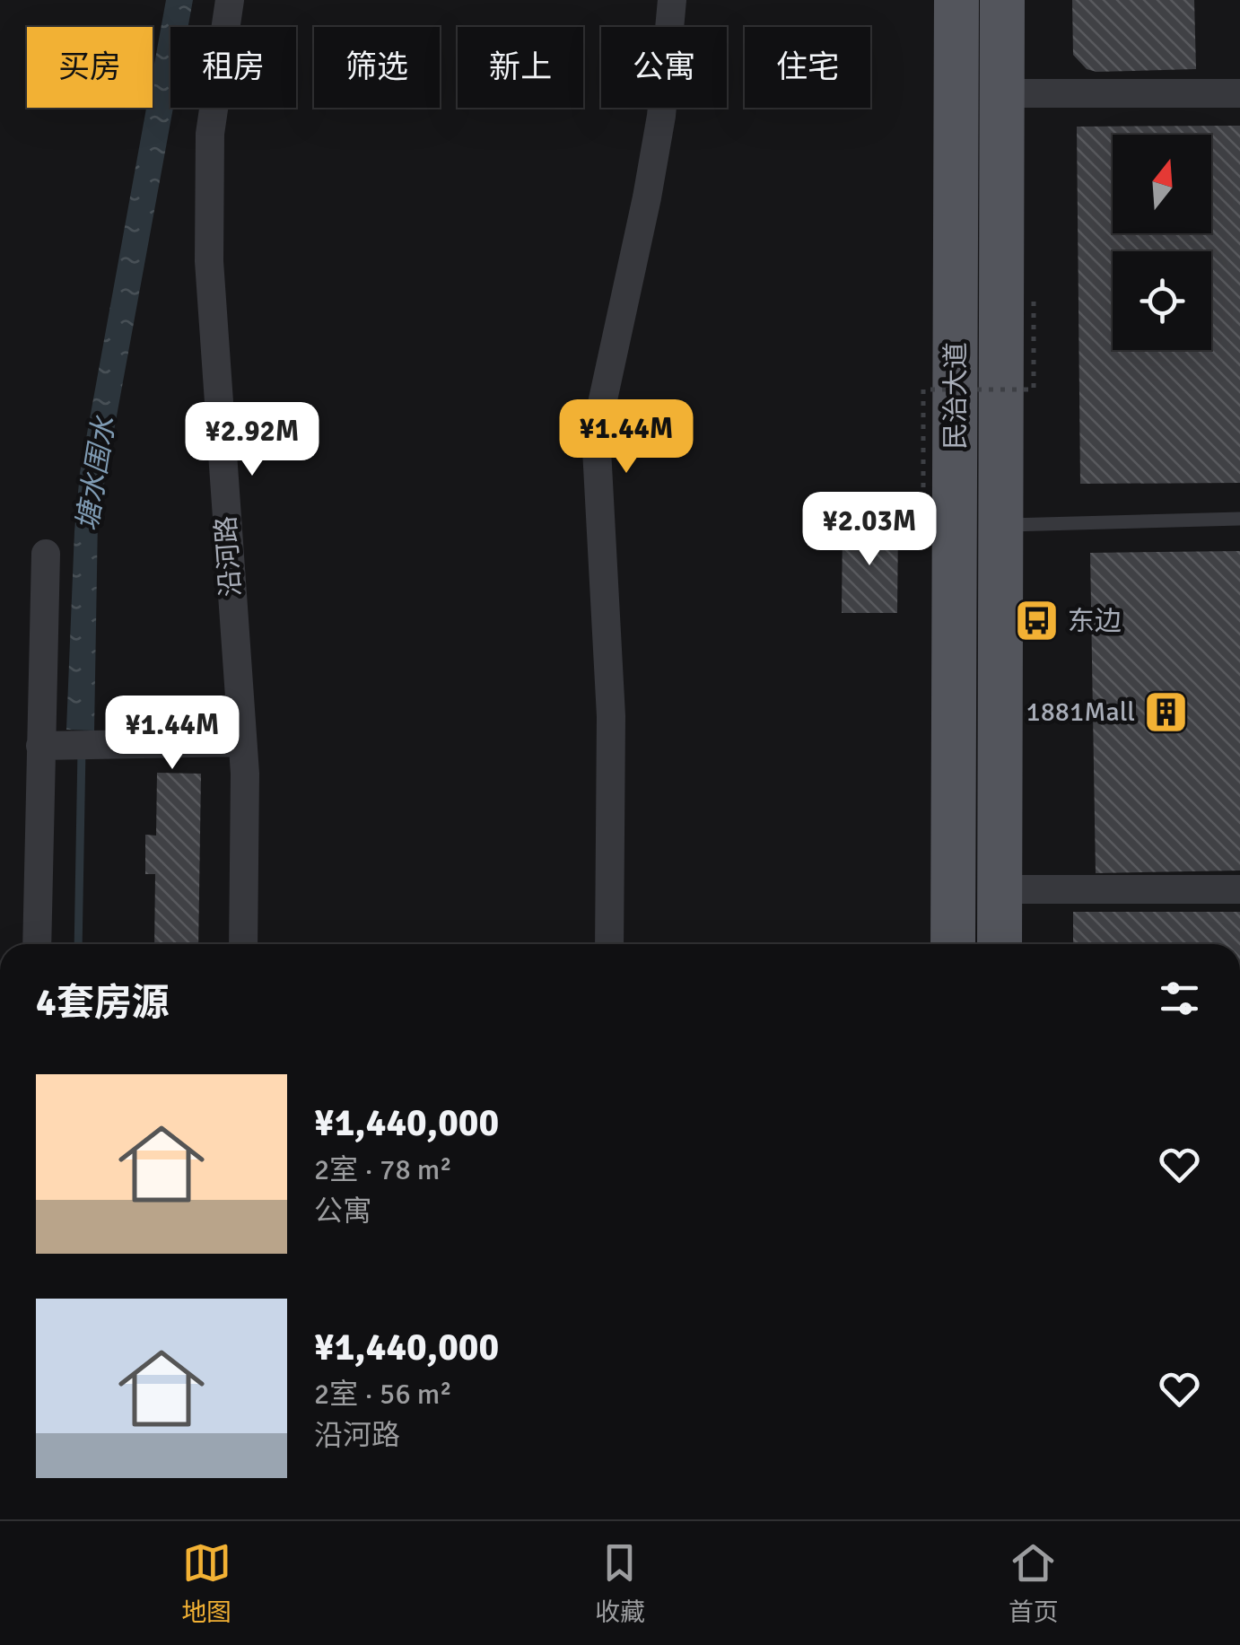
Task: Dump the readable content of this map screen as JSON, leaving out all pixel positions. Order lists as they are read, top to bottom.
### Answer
{
  "streets": {
    "main road": ["民治大道"],
    "street": ["沿河路"]
  },
  "water": ["塘水围水"],
  "places": {
    "bus stop": ["东边"],
    "building": ["1881Mall"]
  },
  "north": "top",
  "page": {
    "chip": [
      "买房",
      "租房",
      "筛选",
      "新上",
      "公寓",
      "住宅"
    ],
    "price": [
      "¥1.44M",
      "¥2.92M",
      "¥2.03M",
      "¥1.44M"
    ],
    "heading": "4套房源",
    "list": [
      {
        "name": "¥1,440,000",
        "note": "2室 · 78 m² · 公寓"
      },
      {
        "name": "¥1,440,000",
        "note": "2室 · 56 m² · 沿河路"
      }
    ],
    "tabs": ["地图", "收藏", "首页"]
  }
}
